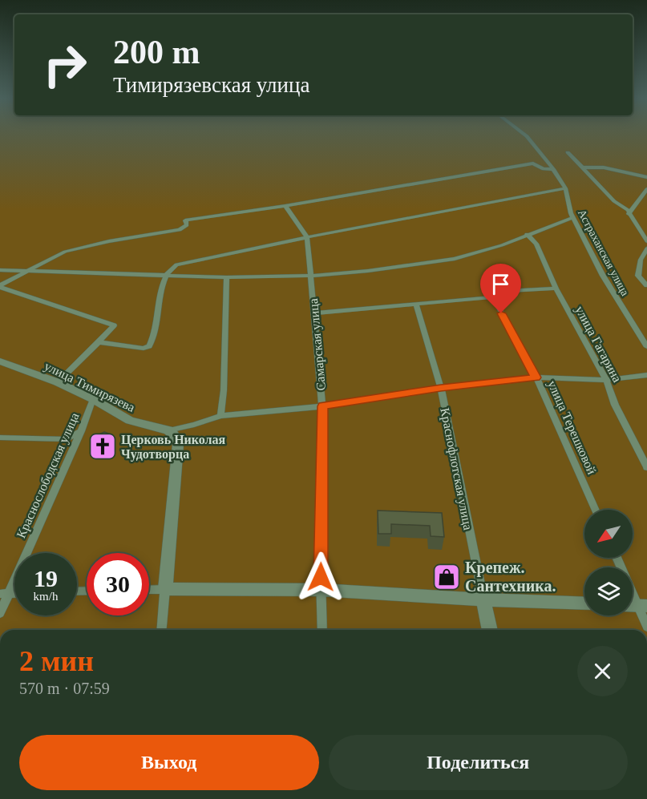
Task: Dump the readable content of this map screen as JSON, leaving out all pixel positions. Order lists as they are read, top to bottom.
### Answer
{
  "streets": {
    "street": [
      "Астраханская улица",
      "улица Гагарина",
      "Самарская улица",
      "улица Тимирязева",
      "улица Терешковой",
      "Краснофлотская улица",
      "Краснослободская улица"
    ]
  },
  "crossings": [
    ["улица Тимирязева", "Краснослободская улица"]
  ],
  "places": {
    "church": ["Церковь Николая Чудотворца"],
    "shop": ["Крепеж. Сантехника."]
  },
  "north": "bottom left",
  "page": {
    "turn": ["200 m", "Тимирязевская улица"],
    "speed": "19 km/h",
    "limit": "30",
    "heading": ["2 мин", "570 m · 07:59"],
    "buttons": ["Выход", "Поделиться"]
  }
}
